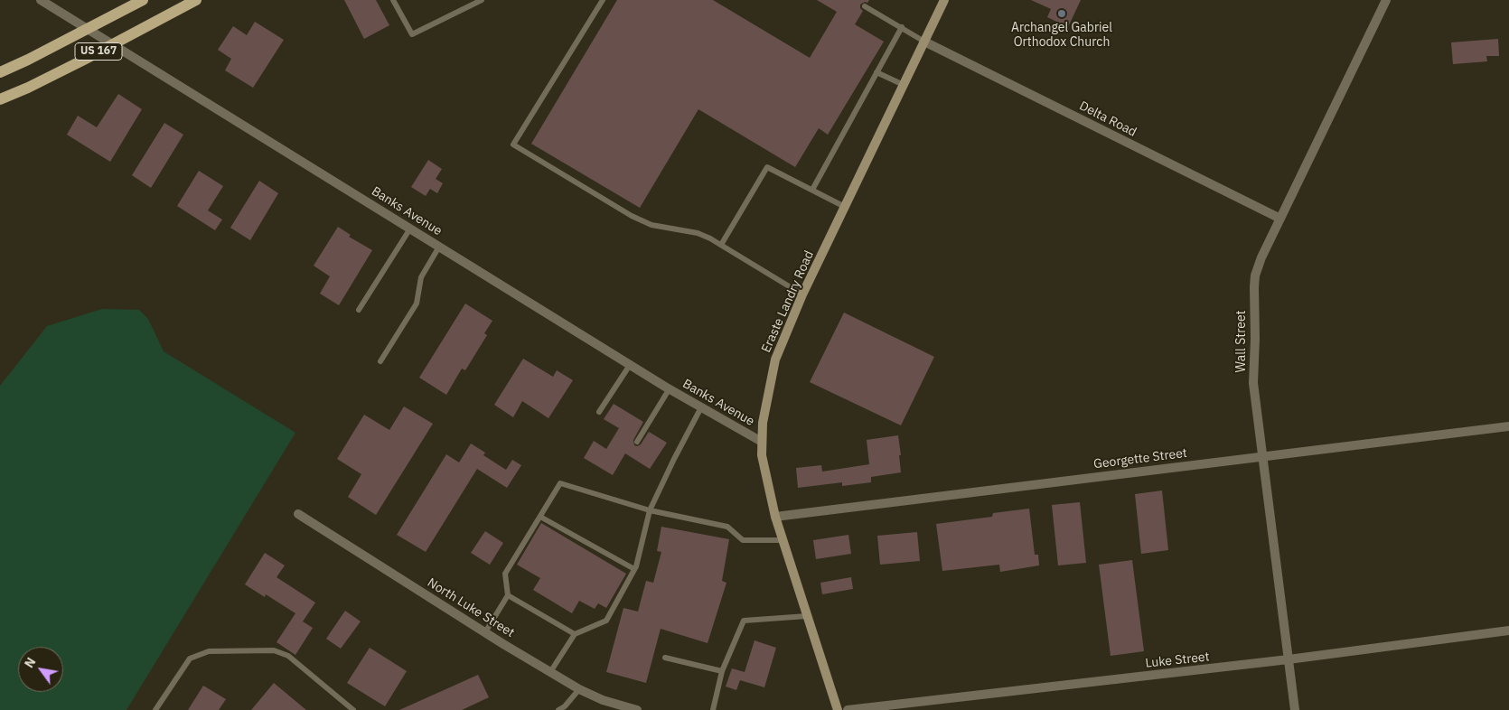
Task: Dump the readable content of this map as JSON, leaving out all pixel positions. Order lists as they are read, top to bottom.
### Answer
{
  "streets": {
    "main road": ["US 167"],
    "street": [
      "Delta Road",
      "Banks Avenue",
      "Eraste Landry Road",
      "Wall Street",
      "Georgette Street",
      "North Luke Street",
      "Luke Street"
    ]
  },
  "crossings": [
    ["US 167", "Banks Avenue"],
    ["Delta Road", "Eraste Landry Road"],
    ["Delta Road", "Wall Street"],
    ["Banks Avenue", "Eraste Landry Road"],
    ["Eraste Landry Road", "Georgette Street"],
    ["Wall Street", "Georgette Street"],
    ["Wall Street", "Luke Street"]
  ],
  "places": ["Archangel Gabriel Orthodox Church"],
  "north": "top left"
}
